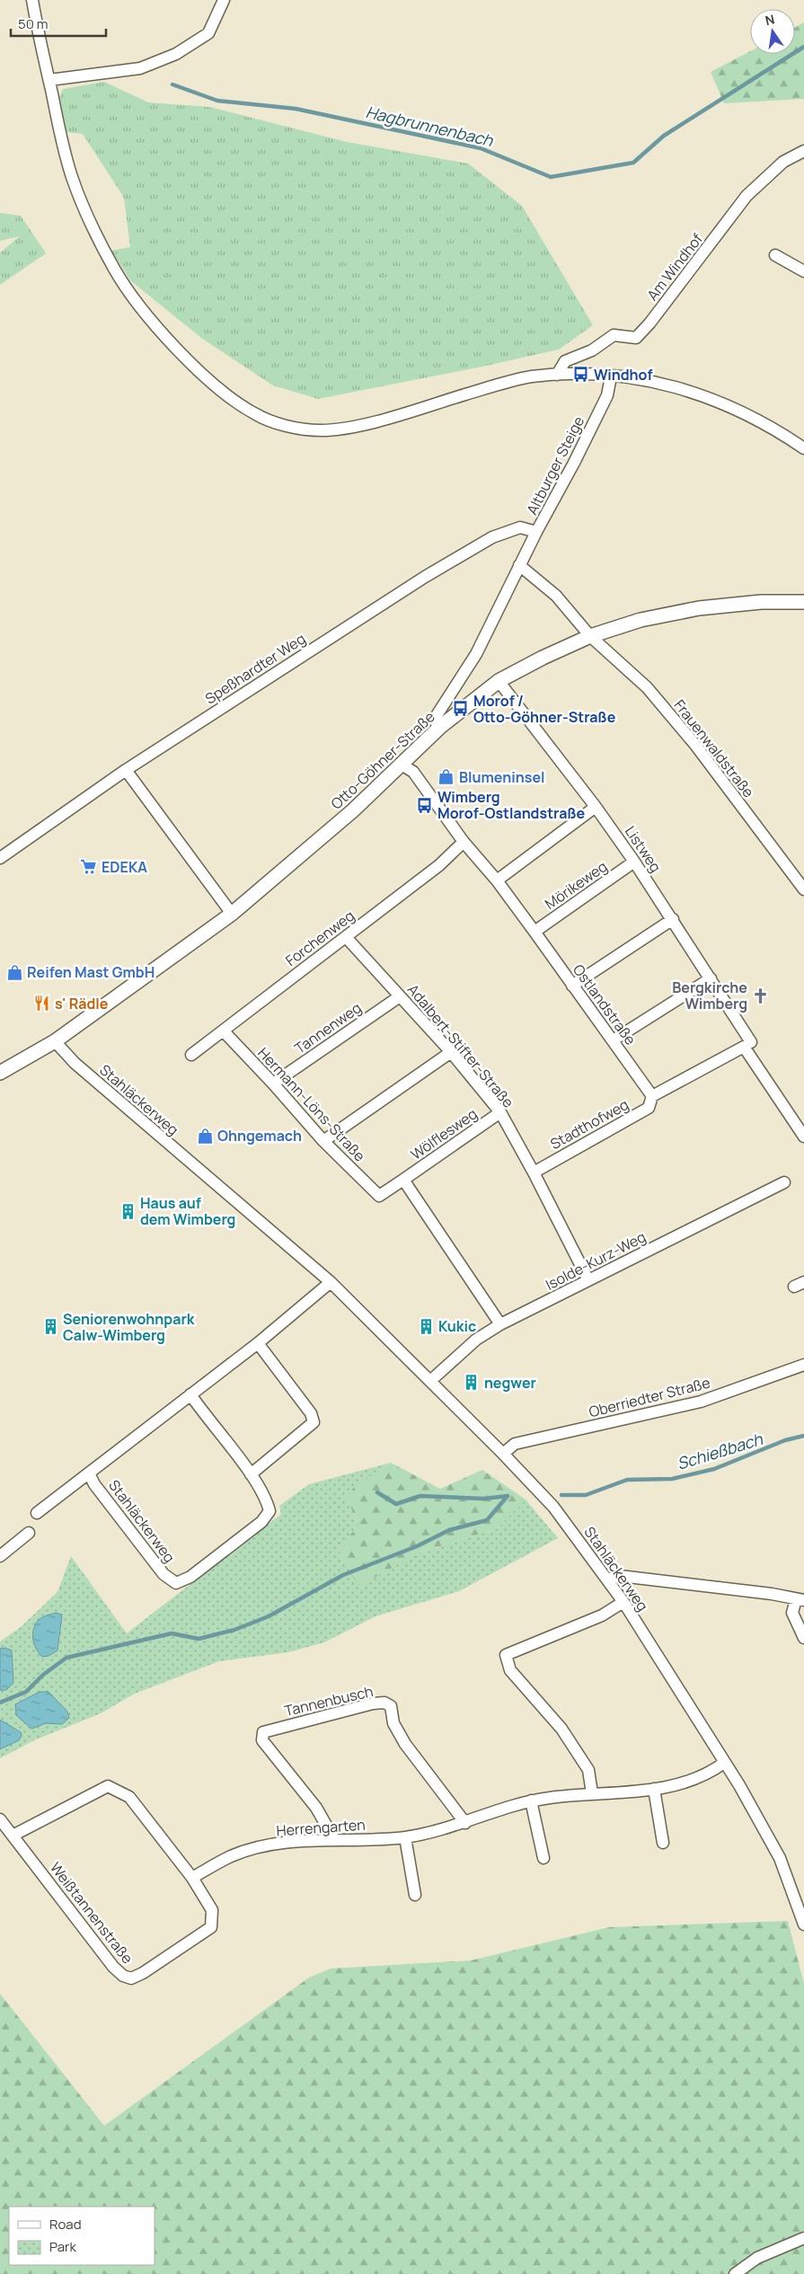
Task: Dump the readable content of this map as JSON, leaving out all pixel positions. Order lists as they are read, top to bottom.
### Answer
{
  "streets": {
    "street": [
      "Am Windhof",
      "Altburger Steige",
      "Speßhardter Weg",
      "Frauenwaldstraße",
      "Otto-Göhner-Straße",
      "Listweg",
      "Mörikeweg",
      "Forchenweg",
      "Ostlandstraße",
      "Tannenweg",
      "Adalbert-Stifter-Straße",
      "Stahläckerweg",
      "Hermann-Löns-Straße",
      "Stadthofweg",
      "Wölflesweg",
      "Isolde-Kurz-Weg",
      "Oberriedter Straße",
      "Tannenbusch",
      "Herrengarten",
      "Weißtannenstraße"
    ]
  },
  "crossings": [
    ["Altburger Steige", "Speßhardter Weg"],
    ["Altburger Steige", "Otto-Göhner-Straße"],
    ["Frauenwaldstraße", "Otto-Göhner-Straße"],
    ["Otto-Göhner-Straße", "Listweg"],
    ["Otto-Göhner-Straße", "Ostlandstraße"],
    ["Otto-Göhner-Straße", "Stahläckerweg"],
    ["Listweg", "Mörikeweg"],
    ["Mörikeweg", "Ostlandstraße"],
    ["Forchenweg", "Ostlandstraße"],
    ["Forchenweg", "Adalbert-Stifter-Straße"],
    ["Forchenweg", "Hermann-Löns-Straße"],
    ["Ostlandstraße", "Stadthofweg"],
    ["Tannenweg", "Adalbert-Stifter-Straße"],
    ["Tannenweg", "Hermann-Löns-Straße"],
    ["Adalbert-Stifter-Straße", "Stadthofweg"],
    ["Adalbert-Stifter-Straße", "Wölflesweg"],
    ["Adalbert-Stifter-Straße", "Isolde-Kurz-Weg"],
    ["Stahläckerweg", "Isolde-Kurz-Weg"],
    ["Stahläckerweg", "Oberriedter Straße"],
    ["Stahläckerweg", "Herrengarten"],
    ["Hermann-Löns-Straße", "Wölflesweg"],
    ["Tannenbusch", "Herrengarten"],
    ["Herrengarten", "Weißtannenstraße"]
  ],
  "water": ["Hagbrunnenbach", "Schießbach"],
  "places": {
    "bus stop": ["Windhof", "Morof / Otto-Göhner-Straße", "Wimberg Morof-Ostlandstraße"],
    "shop": ["Blumeninsel", "Reifen Mast GmbH", "Ohngemach"],
    "supermarket": ["EDEKA"],
    "church": ["Bergkirche Wimberg"],
    "restaurant": ["s' Rädle"],
    "building": [
      "Haus auf dem Wimberg",
      "Kukic",
      "Seniorenwohnpark Calw-Wimberg",
      "negwer"
    ]
  },
  "legend": ["Road", "Park"],
  "scale_bar": "50 m",
  "north": "top"
}
